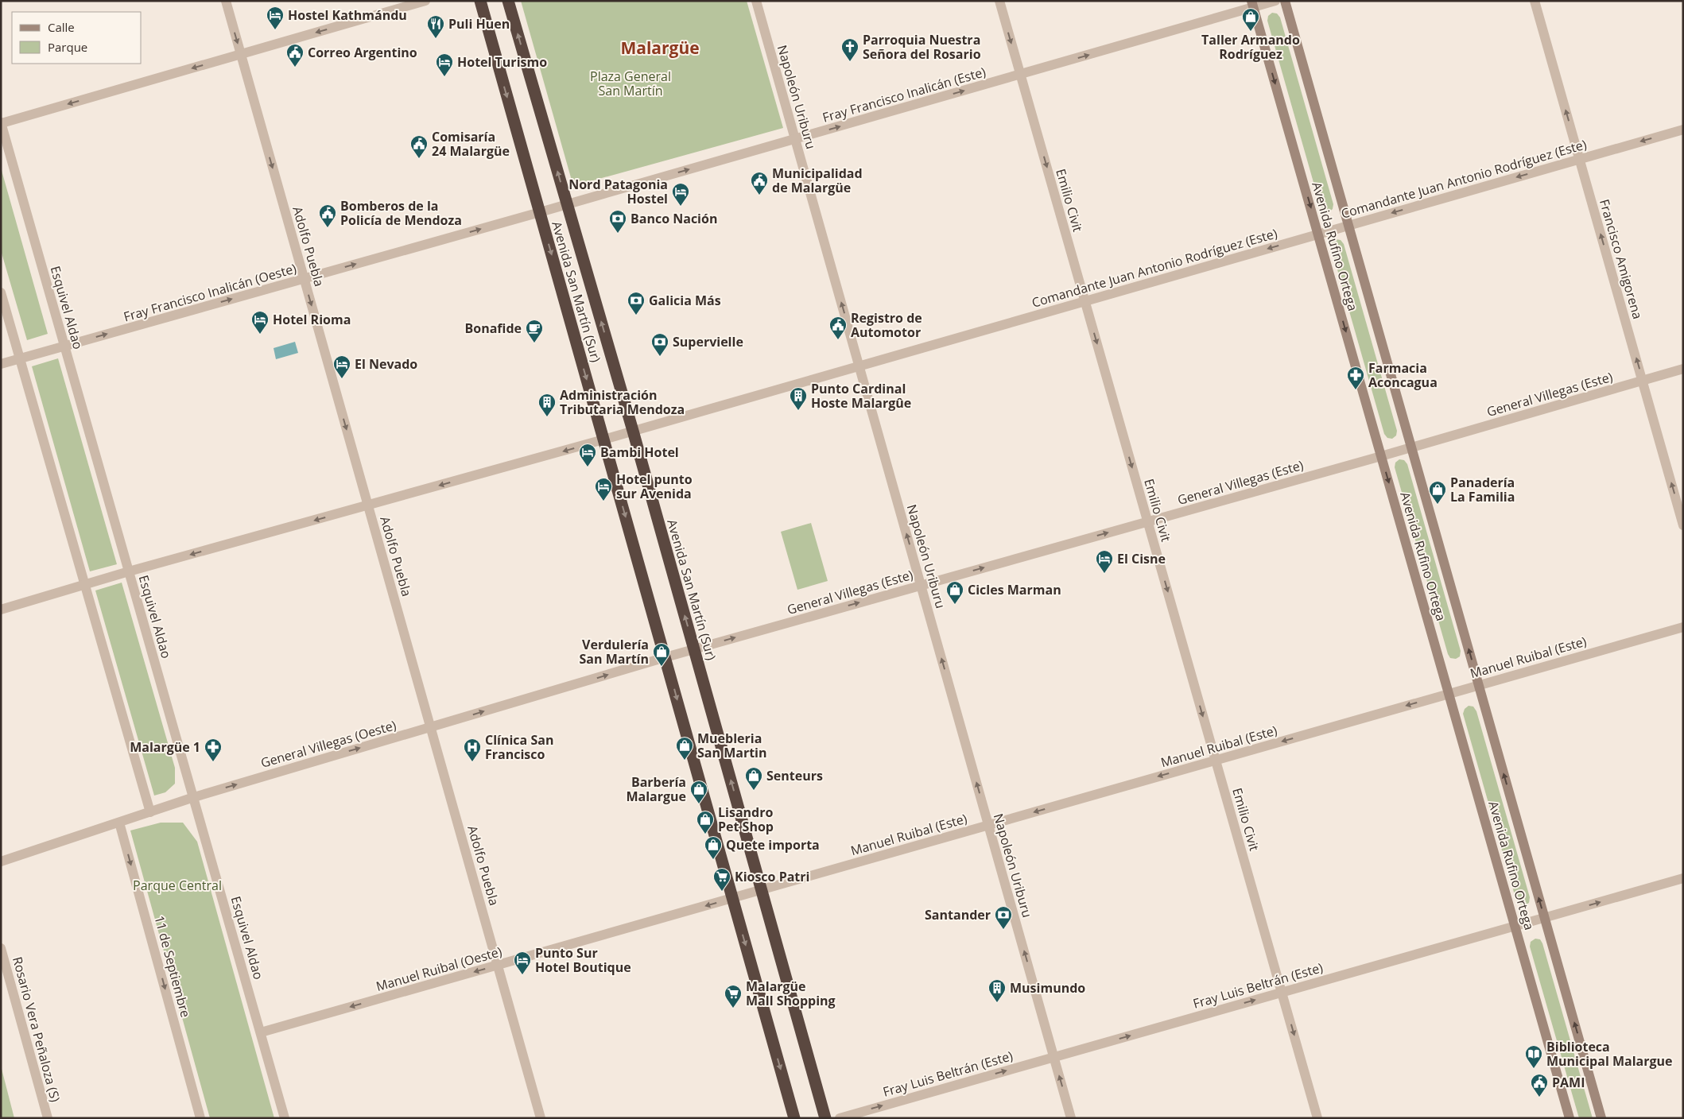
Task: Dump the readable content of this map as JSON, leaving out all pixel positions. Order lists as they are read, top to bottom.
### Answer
{
  "streets": {
    "highway": ["Avenida San Martín (Sur)"],
    "main road": ["Avenida Rufino Ortega"],
    "street": [
      "Fray Francisco Inalicán (Este)",
      "Napoleón Uriburu",
      "Comandante Juan Antonio Rodríguez (Este)",
      "Emilio Civit",
      "Adolfo Puebla",
      "Francisco Amigorena",
      "Fray Francisco Inalicán (Oeste)",
      "Esquivel Aldao",
      "General Villegas (Este)",
      "Manuel Ruibal (Este)",
      "General Villegas (Oeste)",
      "11 de Septiembre",
      "Manuel Ruibal (Oeste)",
      "Fray Luis Beltrán (Este)",
      "Rosario Vera Peñaloza (S)"
    ]
  },
  "crossings": [
    ["Fray Francisco Inalicán (Este)", "Napoleón Uriburu"],
    ["Fray Francisco Inalicán (Este)", "Emilio Civit"],
    ["Fray Francisco Inalicán (Este)", "Avenida Rufino Ortega"],
    ["Fray Francisco Inalicán (Este)", "Avenida San Martín (Sur)"],
    ["Fray Francisco Inalicán (Este)", "Fray Francisco Inalicán (Oeste)"],
    ["Napoleón Uriburu", "Comandante Juan Antonio Rodríguez (Este)"],
    ["Napoleón Uriburu", "General Villegas (Este)"],
    ["Napoleón Uriburu", "Manuel Ruibal (Este)"],
    ["Napoleón Uriburu", "Fray Luis Beltrán (Este)"],
    ["Comandante Juan Antonio Rodríguez (Este)", "Emilio Civit"],
    ["Comandante Juan Antonio Rodríguez (Este)", "Adolfo Puebla"],
    ["Comandante Juan Antonio Rodríguez (Este)", "Avenida Rufino Ortega"],
    ["Comandante Juan Antonio Rodríguez (Este)", "Francisco Amigorena"],
    ["Comandante Juan Antonio Rodríguez (Este)", "Avenida San Martín (Sur)"],
    ["Comandante Juan Antonio Rodríguez (Este)", "Esquivel Aldao"],
    ["Emilio Civit", "General Villegas (Este)"],
    ["Emilio Civit", "Manuel Ruibal (Este)"],
    ["Emilio Civit", "Fray Luis Beltrán (Este)"],
    ["Adolfo Puebla", "Fray Francisco Inalicán (Oeste)"],
    ["Adolfo Puebla", "General Villegas (Oeste)"],
    ["Adolfo Puebla", "Manuel Ruibal (Oeste)"],
    ["Avenida Rufino Ortega", "General Villegas (Este)"],
    ["Avenida Rufino Ortega", "Manuel Ruibal (Este)"],
    ["Avenida Rufino Ortega", "Fray Luis Beltrán (Este)"],
    ["Francisco Amigorena", "General Villegas (Este)"],
    ["Avenida San Martín (Sur)", "Fray Francisco Inalicán (Oeste)"],
    ["Avenida San Martín (Sur)", "General Villegas (Este)"],
    ["Avenida San Martín (Sur)", "Manuel Ruibal (Este)"],
    ["Avenida San Martín (Sur)", "General Villegas (Oeste)"],
    ["Avenida San Martín (Sur)", "Manuel Ruibal (Oeste)"],
    ["Fray Francisco Inalicán (Oeste)", "Esquivel Aldao"],
    ["Esquivel Aldao", "General Villegas (Oeste)"],
    ["Esquivel Aldao", "Manuel Ruibal (Oeste)"],
    ["General Villegas (Este)", "General Villegas (Oeste)"],
    ["Manuel Ruibal (Este)", "Manuel Ruibal (Oeste)"],
    ["General Villegas (Oeste)", "11 de Septiembre"]
  ],
  "one_way": [
    "Fray Francisco Inalicán (Este)",
    "Napoleón Uriburu",
    "Comandante Juan Antonio Rodríguez (Este)",
    "Emilio Civit",
    "Adolfo Puebla",
    "Francisco Amigorena",
    "Fray Francisco Inalicán (Oeste)",
    "General Villegas (Este)",
    "Manuel Ruibal (Este)",
    "General Villegas (Oeste)",
    "11 de Septiembre",
    "Manuel Ruibal (Oeste)",
    "Fray Luis Beltrán (Este)"
  ],
  "districts": ["Malargüe"],
  "parks": ["Plaza General San Martín", "Parque Central"],
  "places": {
    "hotel": [
      "Hostel Kathmándu",
      "Hotel Turismo",
      "Nord Patagonia Hostel",
      "Hotel Rioma",
      "El Nevado",
      "Bambi Hotel",
      "Hotel punto sur Avenida",
      "El Cisne",
      "Punto Sur Hotel Boutique"
    ],
    "shop": [
      "Taller Armando Rodríguez",
      "Panadería La Familia",
      "Cicles Marman",
      "Verdulería San Martín",
      "Muebleria San Martin",
      "Senteurs",
      "Barbería Malargue",
      "Lisandro Pet Shop",
      "Quete importa"
    ],
    "restaurant": ["Puli Huen"],
    "church": ["Parroquia Nuestra Señora del Rosario"],
    "public building": [
      "Correo Argentino",
      "Comisaría 24 Malargüe",
      "Municipalidad de Malargüe",
      "Bomberos de la Policía de Mendoza",
      "Registro de Automotor",
      "PAMI"
    ],
    "bank": [
      "Banco Nación",
      "Galicia Más",
      "Supervielle",
      "Santander"
    ],
    "cafe": ["Bonafide"],
    "pharmacy": ["Farmacia Aconcagua", "Malargüe 1"],
    "building": ["Punto Cardinal Hoste Malargûe", "Administración Tributaria Mendoza", "Musimundo"],
    "hospital": ["Clínica San Francisco"],
    "supermarket": ["Kiosco Patri", "Malargüe Mall Shopping"],
    "library": ["Biblioteca Municipal Malargue"]
  },
  "legend": ["Calle", "Parque"]
}
